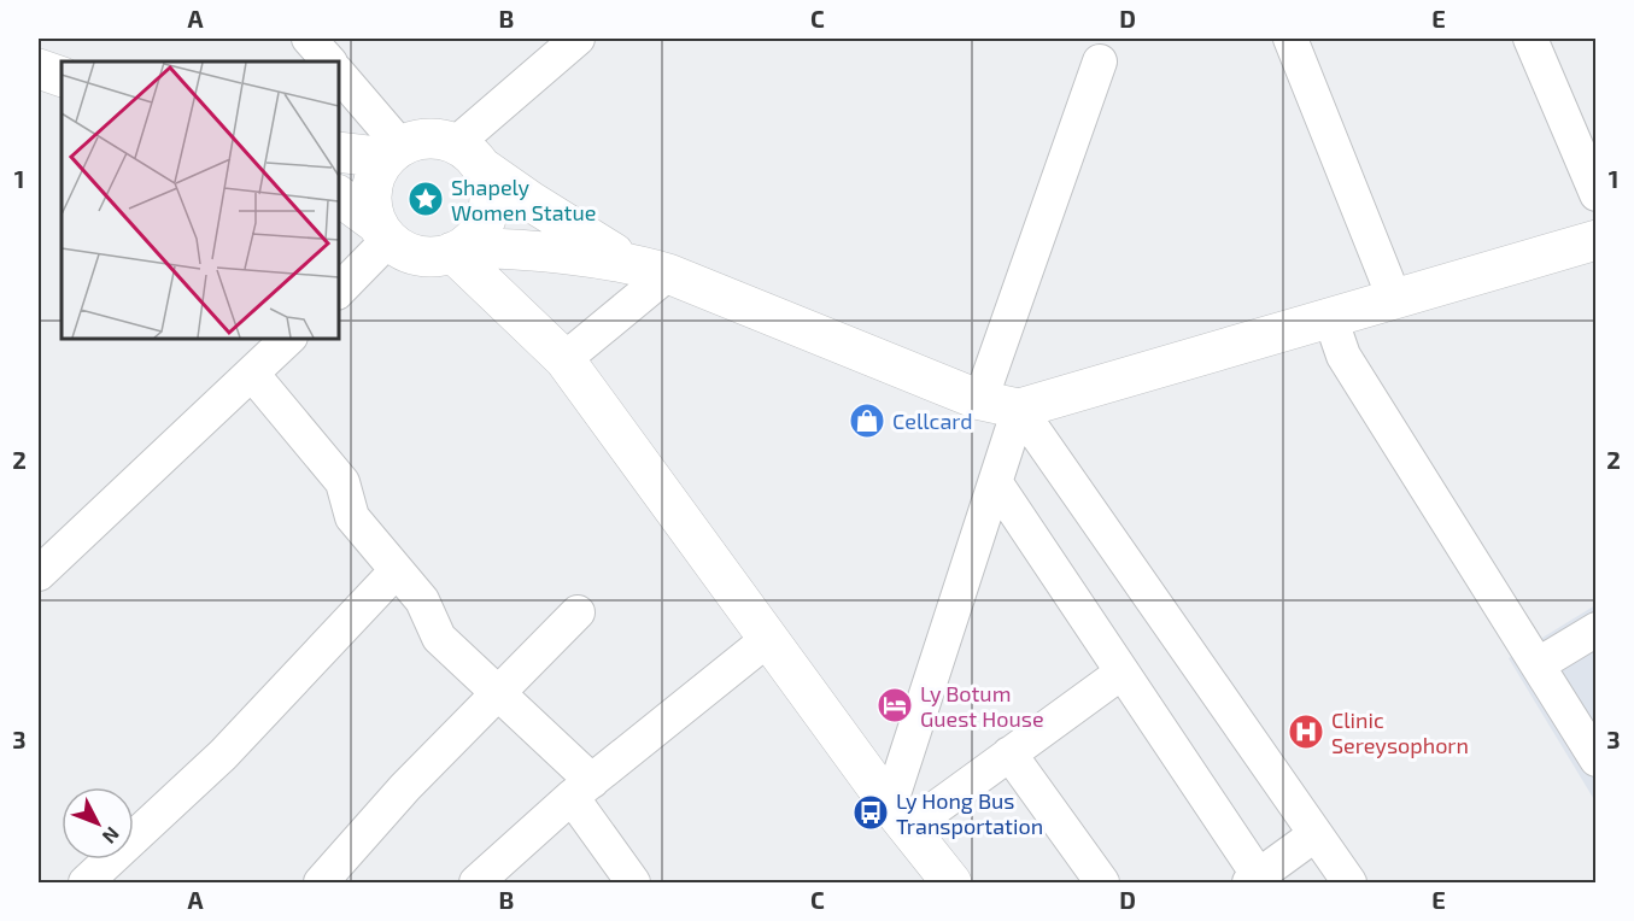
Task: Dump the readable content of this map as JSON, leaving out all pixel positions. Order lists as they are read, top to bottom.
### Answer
{
  "places": {
    "place": ["Shapely Women Statue"],
    "shop": ["Cellcard"],
    "hotel": ["Ly Botum Guest House"],
    "hospital": ["Clinic Sereysophorn"],
    "bus stop": ["Ly Hong Bus Transportation"]
  },
  "north": "bottom right",
  "grid": {
    "columns": [
      "A",
      "B",
      "C",
      "D",
      "E"
    ],
    "rows": ["1", "2", "3"]
  }
}
